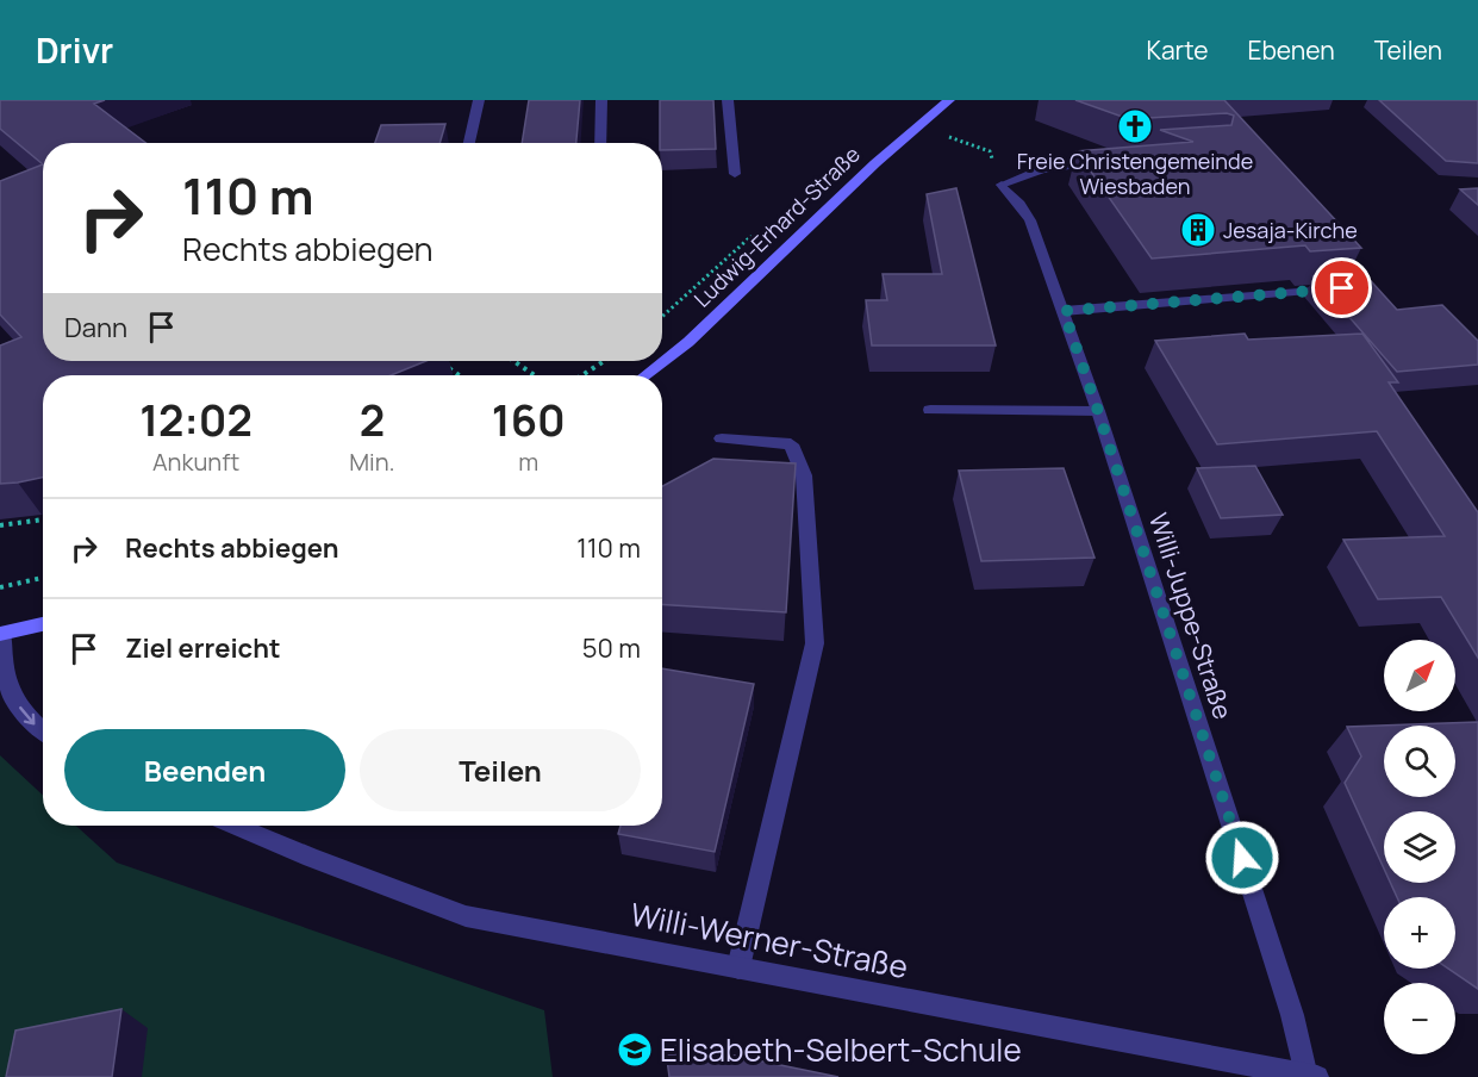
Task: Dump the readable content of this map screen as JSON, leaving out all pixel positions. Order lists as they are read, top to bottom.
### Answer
{
  "streets": {
    "main road": ["Ludwig-Erhard-Straße"],
    "street": ["Willi-Juppe-Straße", "Willi-Werner-Straße"]
  },
  "crossings": [
    ["Willi-Juppe-Straße", "Willi-Werner-Straße"]
  ],
  "places": {
    "church": ["Freie Christengemeinde Wiesbaden"],
    "building": ["Jesaja-Kirche"],
    "school or university": ["Elisabeth-Selbert-Schule"]
  },
  "north": "top right",
  "page": {
    "header": "Drivr",
    "nav": ["Karte", "Ebenen", "Teilen"],
    "turn": ["110 m", "Rechts abbiegen"],
    "then": "Dann",
    "eta": [
      "12:02",
      "Ankunft",
      "2",
      "Min.",
      "160",
      "m"
    ],
    "list": [
      {
        "name": "Rechts abbiegen",
        "value": "110 m"
      },
      {
        "name": "Ziel erreicht",
        "value": "50 m"
      }
    ],
    "map_buttons": ["+", "−"],
    "buttons": ["Beenden", "Teilen"]
  }
}
